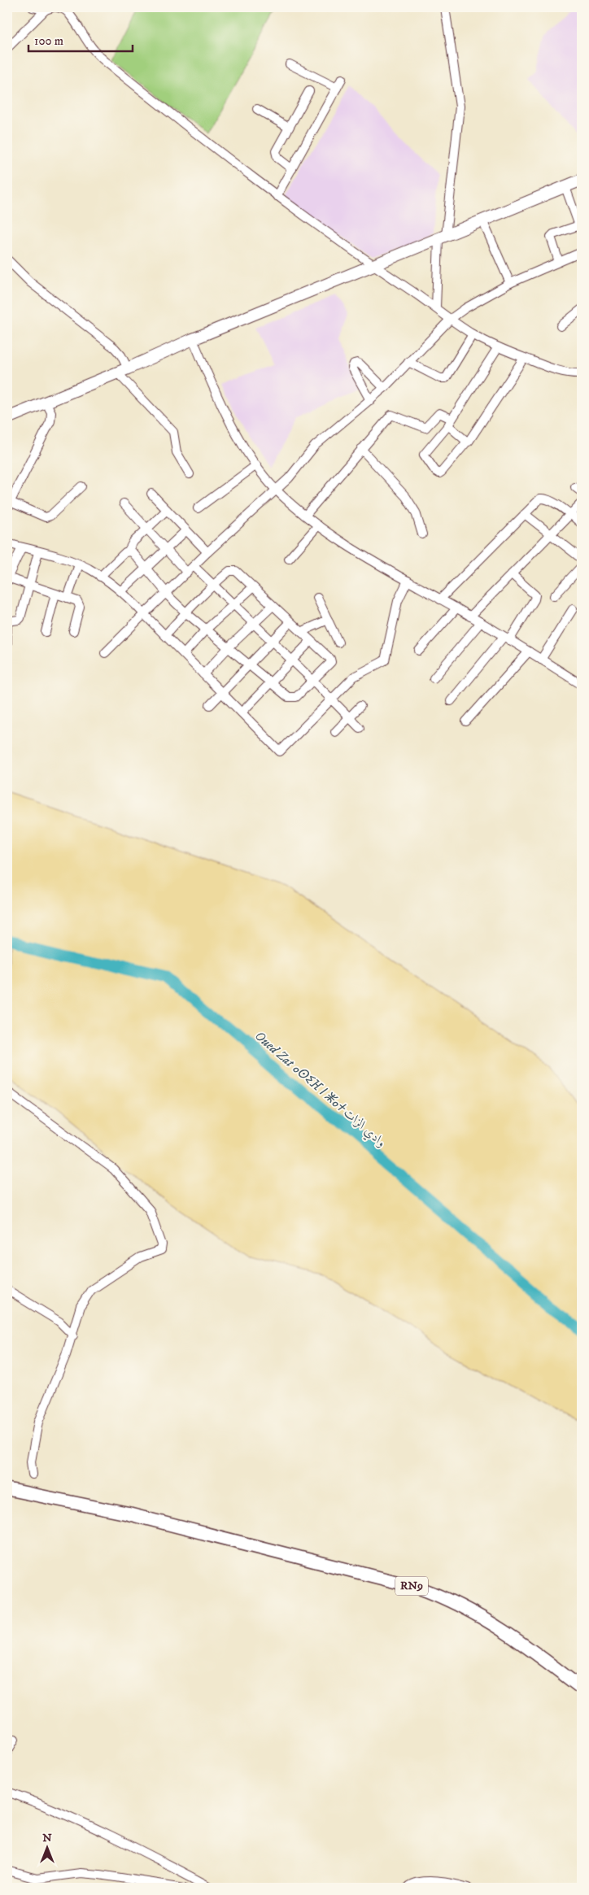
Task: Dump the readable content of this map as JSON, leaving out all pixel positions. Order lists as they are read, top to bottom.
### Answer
{
  "streets": {
    "main road": ["RN9"]
  },
  "water": ["Oued Zat ⴰⵙⵉⴼ ⵏ ⵥⴰⵜ وادي الزات"],
  "scale_bar": "100 m",
  "north": "top"
}
